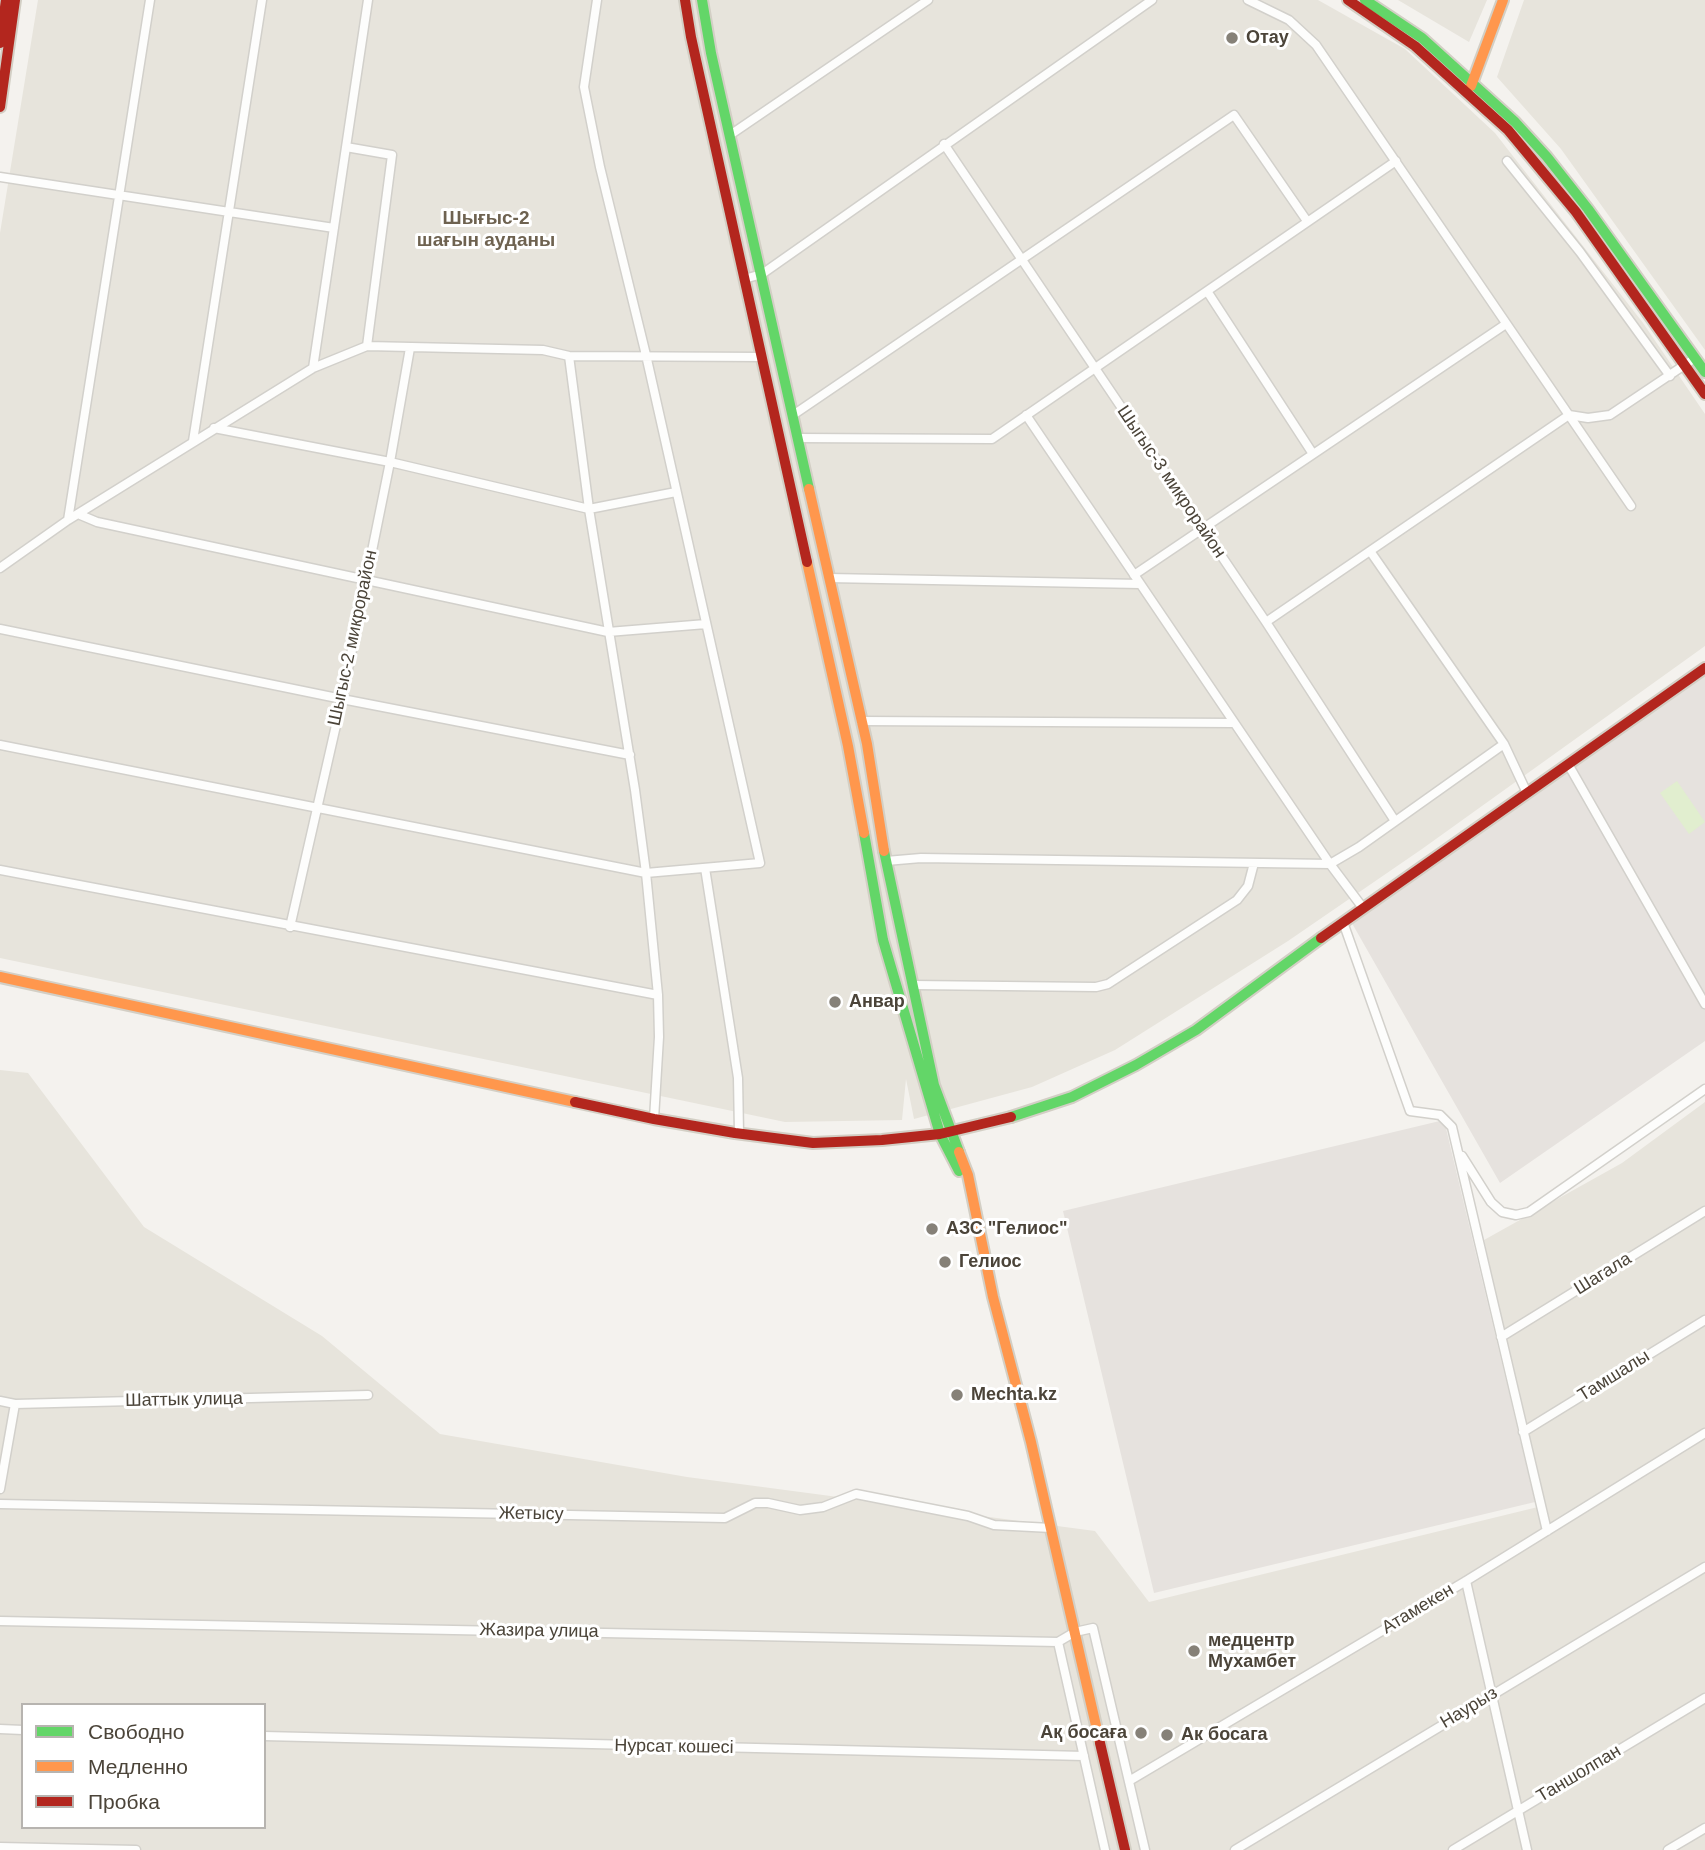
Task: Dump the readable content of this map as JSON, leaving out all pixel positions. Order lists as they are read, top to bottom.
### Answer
{
  "streets": {
    "street": [
      "Шыгыс-3 микрорайон",
      "Шыгыс-2 микрорайон",
      "Шагала",
      "Тамшалы",
      "Шаттык улица",
      "Жетысу",
      "Атамекен",
      "Жазира улица",
      "Наурыз",
      "Нурсат кошесi",
      "Таншолпан"
    ]
  },
  "districts": ["Шығыс-2 шағын ауданы"],
  "places": [
    "Отау",
    "Анвар",
    "АЗС \"Гелиос\"",
    "Гелиос",
    "Mechta.kz",
    "медцентр Мухамбет",
    "Ақ босаға",
    "Ак босага"
  ],
  "legend": ["Свободно", "Медленно", "Пробка"]
}
